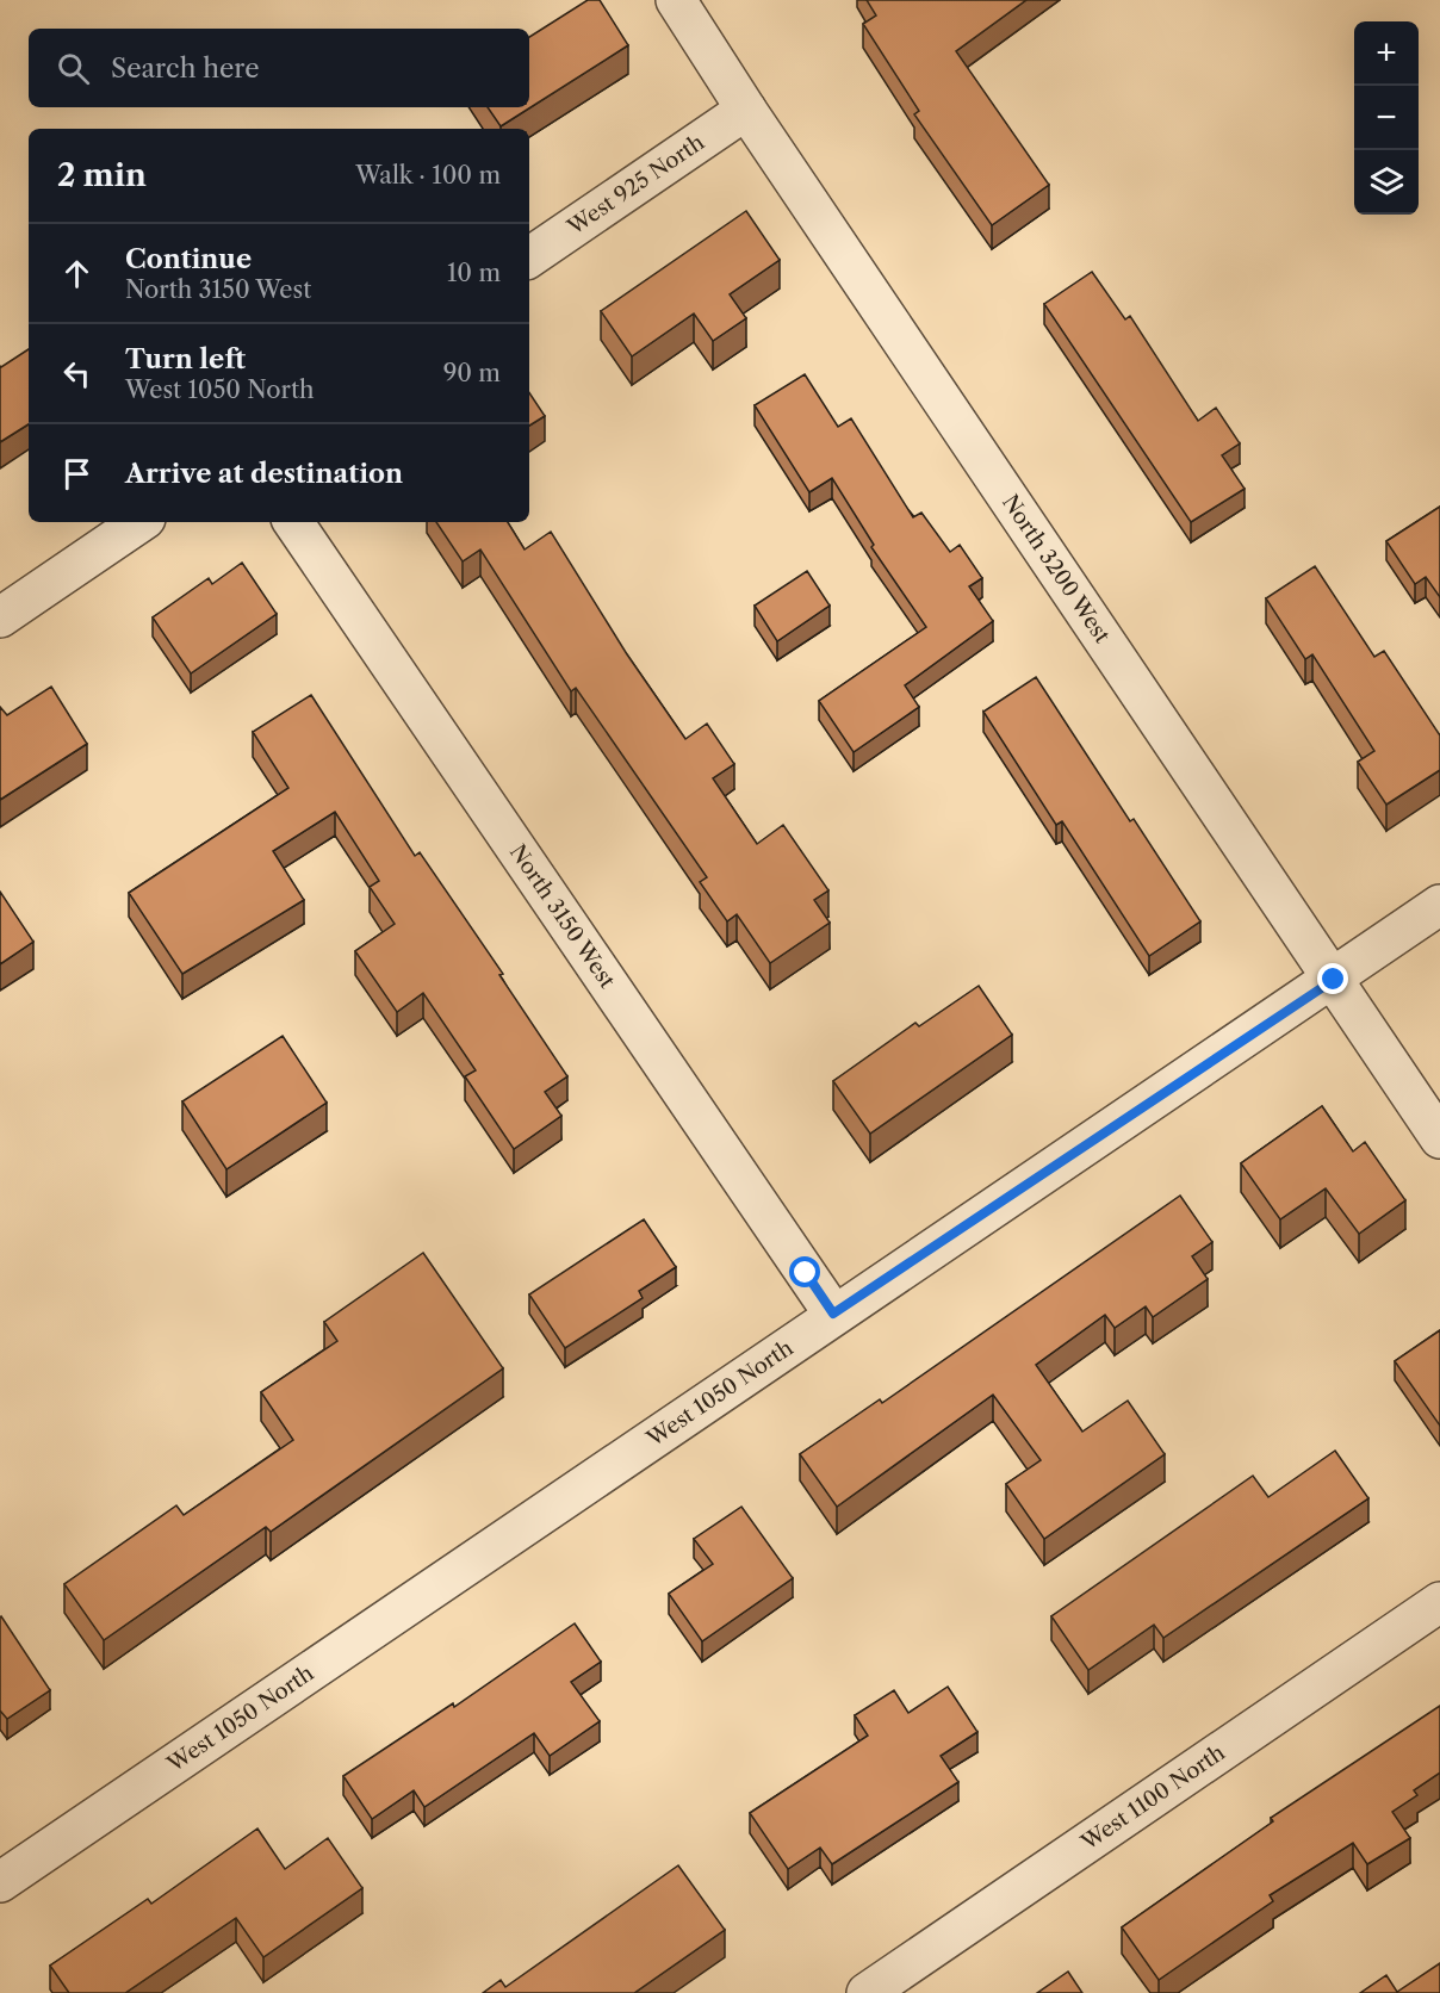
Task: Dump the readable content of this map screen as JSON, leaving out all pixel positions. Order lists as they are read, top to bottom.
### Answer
{
  "streets": {
    "street": [
      "West 925 North",
      "North 3200 West",
      "North 3150 West",
      "West 1050 North",
      "West 1100 North"
    ]
  },
  "crossings": [
    ["West 925 North", "North 3200 West"],
    ["North 3200 West", "West 1050 North"],
    ["North 3150 West", "West 1050 North"]
  ],
  "page": {
    "map_buttons": ["+", "−"],
    "search": "Search here",
    "heading": ["2 min", "Walk · 100 m"],
    "list": [
      ["Continue", "North 3150 West", "10 m"],
      ["Turn left", "West 1050 North", "90 m"],
      "Arrive at destination"
    ]
  }
}
